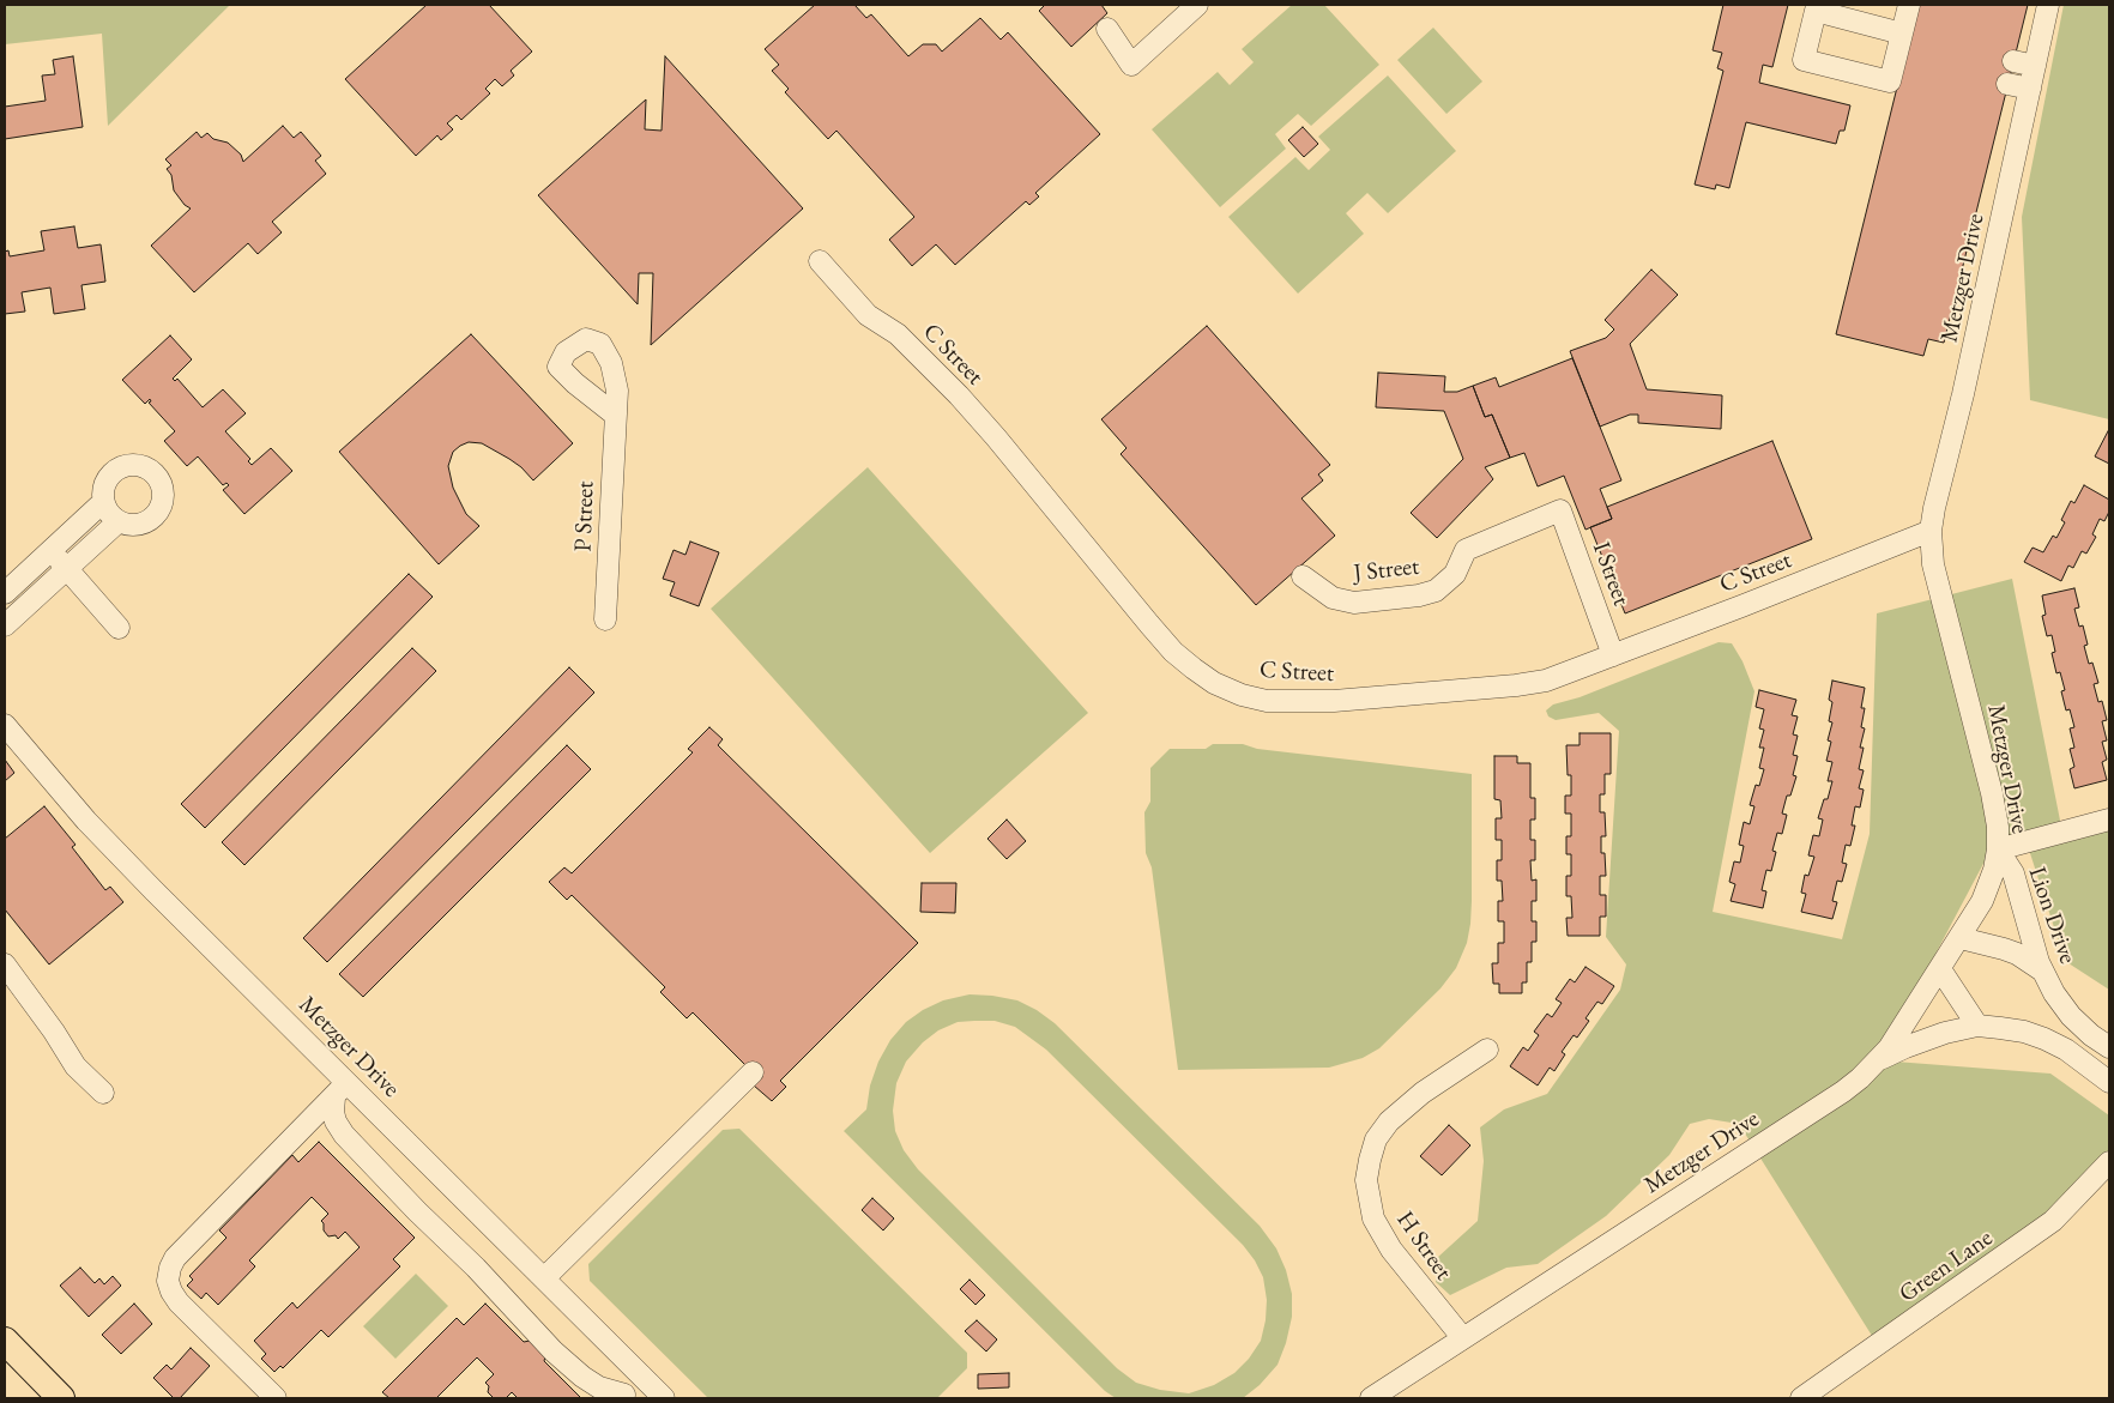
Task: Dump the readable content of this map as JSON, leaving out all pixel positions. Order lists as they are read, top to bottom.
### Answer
{
  "streets": {
    "street": [
      "Metzger Drive",
      "C Street",
      "P Street",
      "J Street",
      "I Street",
      "Lion Drive",
      "H Street",
      "Green Lane"
    ]
  },
  "crossings": [
    ["Metzger Drive", "C Street"],
    ["Metzger Drive", "Lion Drive"],
    ["Metzger Drive", "H Street"],
    ["C Street", "I Street"],
    ["J Street", "I Street"]
  ]
}
